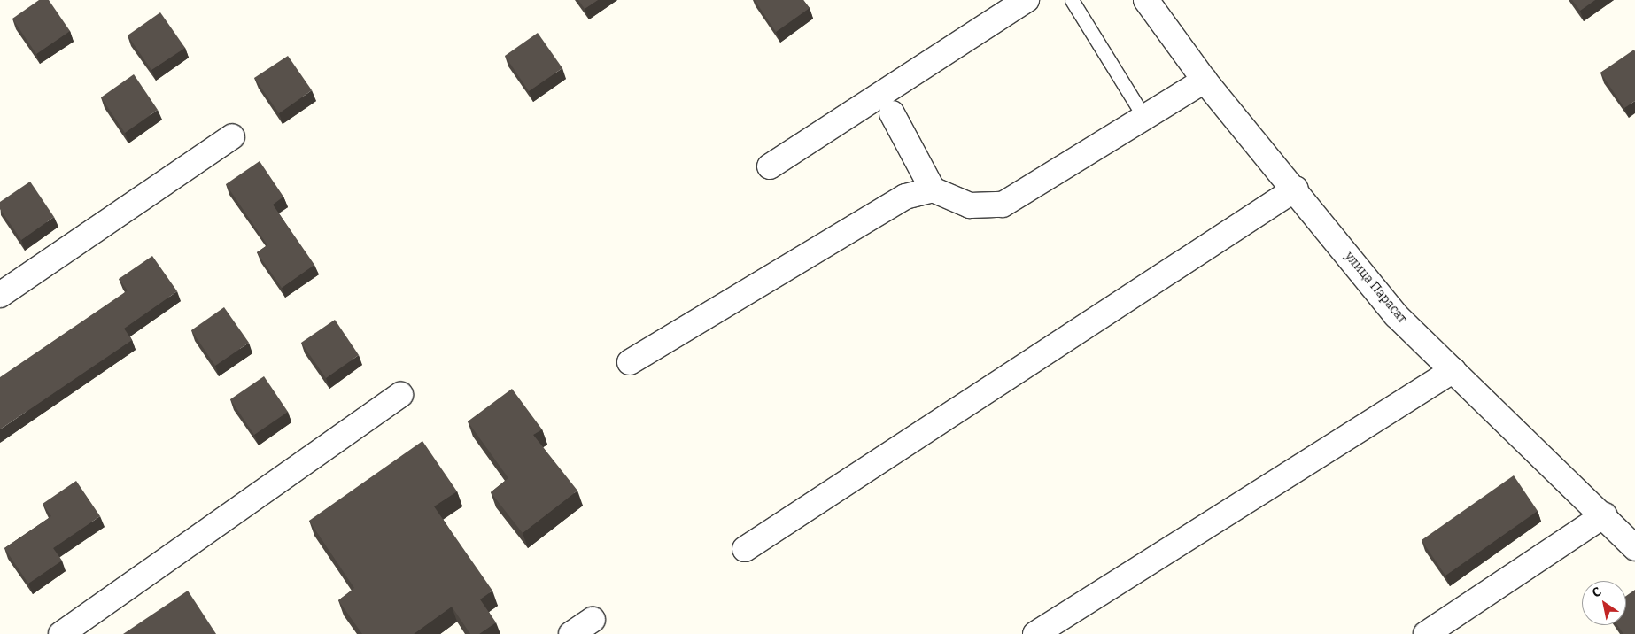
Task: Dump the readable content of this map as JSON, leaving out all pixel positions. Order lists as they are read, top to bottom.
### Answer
{
  "streets": {
    "street": ["улица Парасат"]
  },
  "north": "top left"
}
